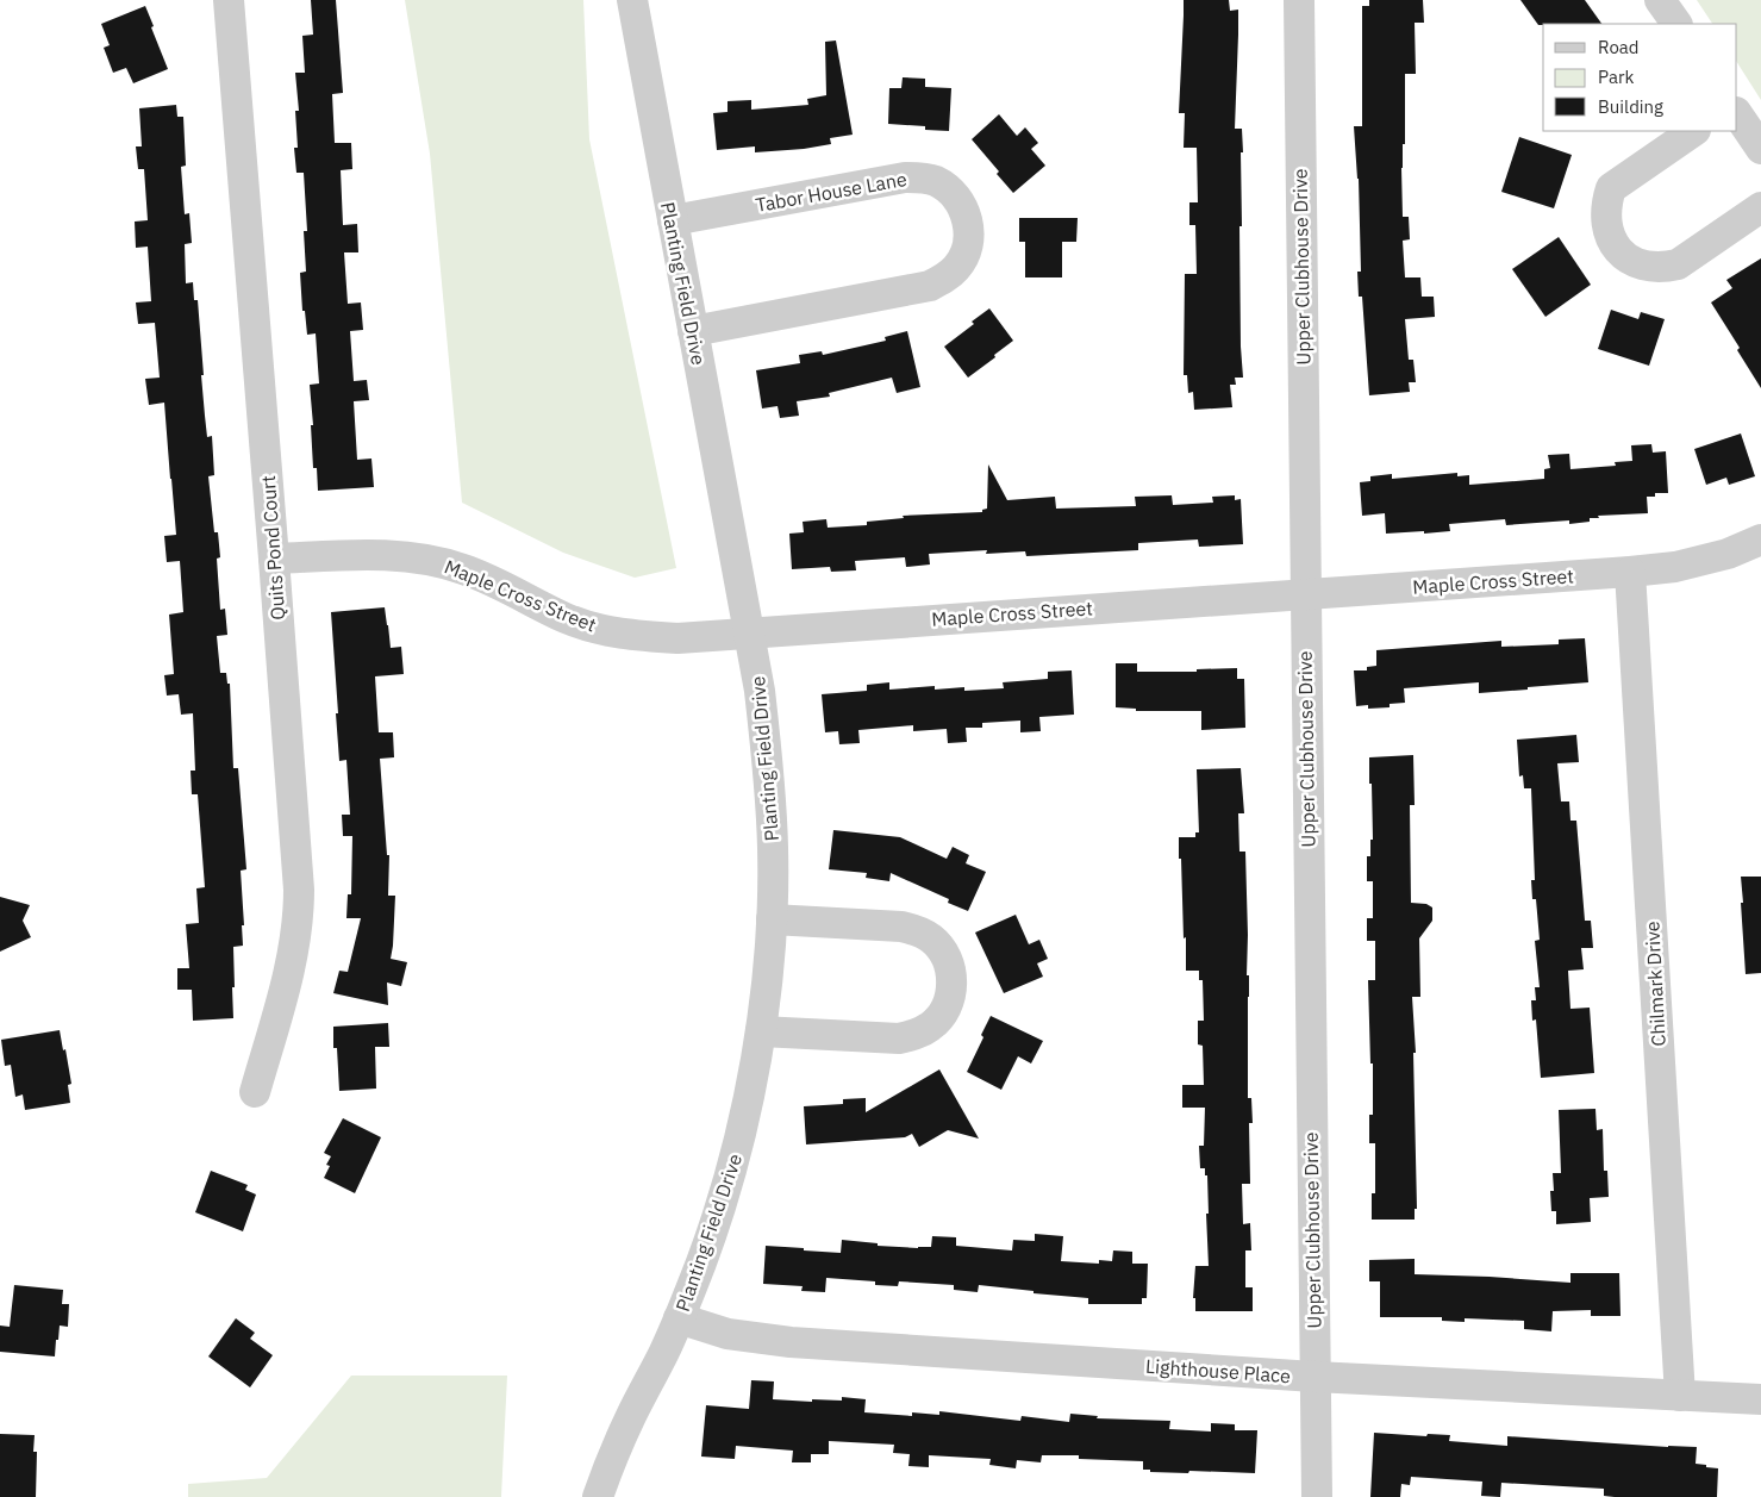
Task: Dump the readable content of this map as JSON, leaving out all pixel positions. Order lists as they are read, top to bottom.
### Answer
{
  "streets": {
    "street": [
      "Tabor House Lane",
      "Upper Clubhouse Drive",
      "Planting Field Drive",
      "Quits Pond Court",
      "Maple Cross Street",
      "Chilmark Drive",
      "Lighthouse Place"
    ]
  },
  "crossings": [
    ["Tabor House Lane", "Planting Field Drive"],
    ["Upper Clubhouse Drive", "Maple Cross Street"],
    ["Upper Clubhouse Drive", "Lighthouse Place"],
    ["Planting Field Drive", "Maple Cross Street"],
    ["Planting Field Drive", "Lighthouse Place"],
    ["Quits Pond Court", "Maple Cross Street"],
    ["Maple Cross Street", "Chilmark Drive"],
    ["Chilmark Drive", "Lighthouse Place"]
  ],
  "legend": ["Road", "Park", "Building"]
}
